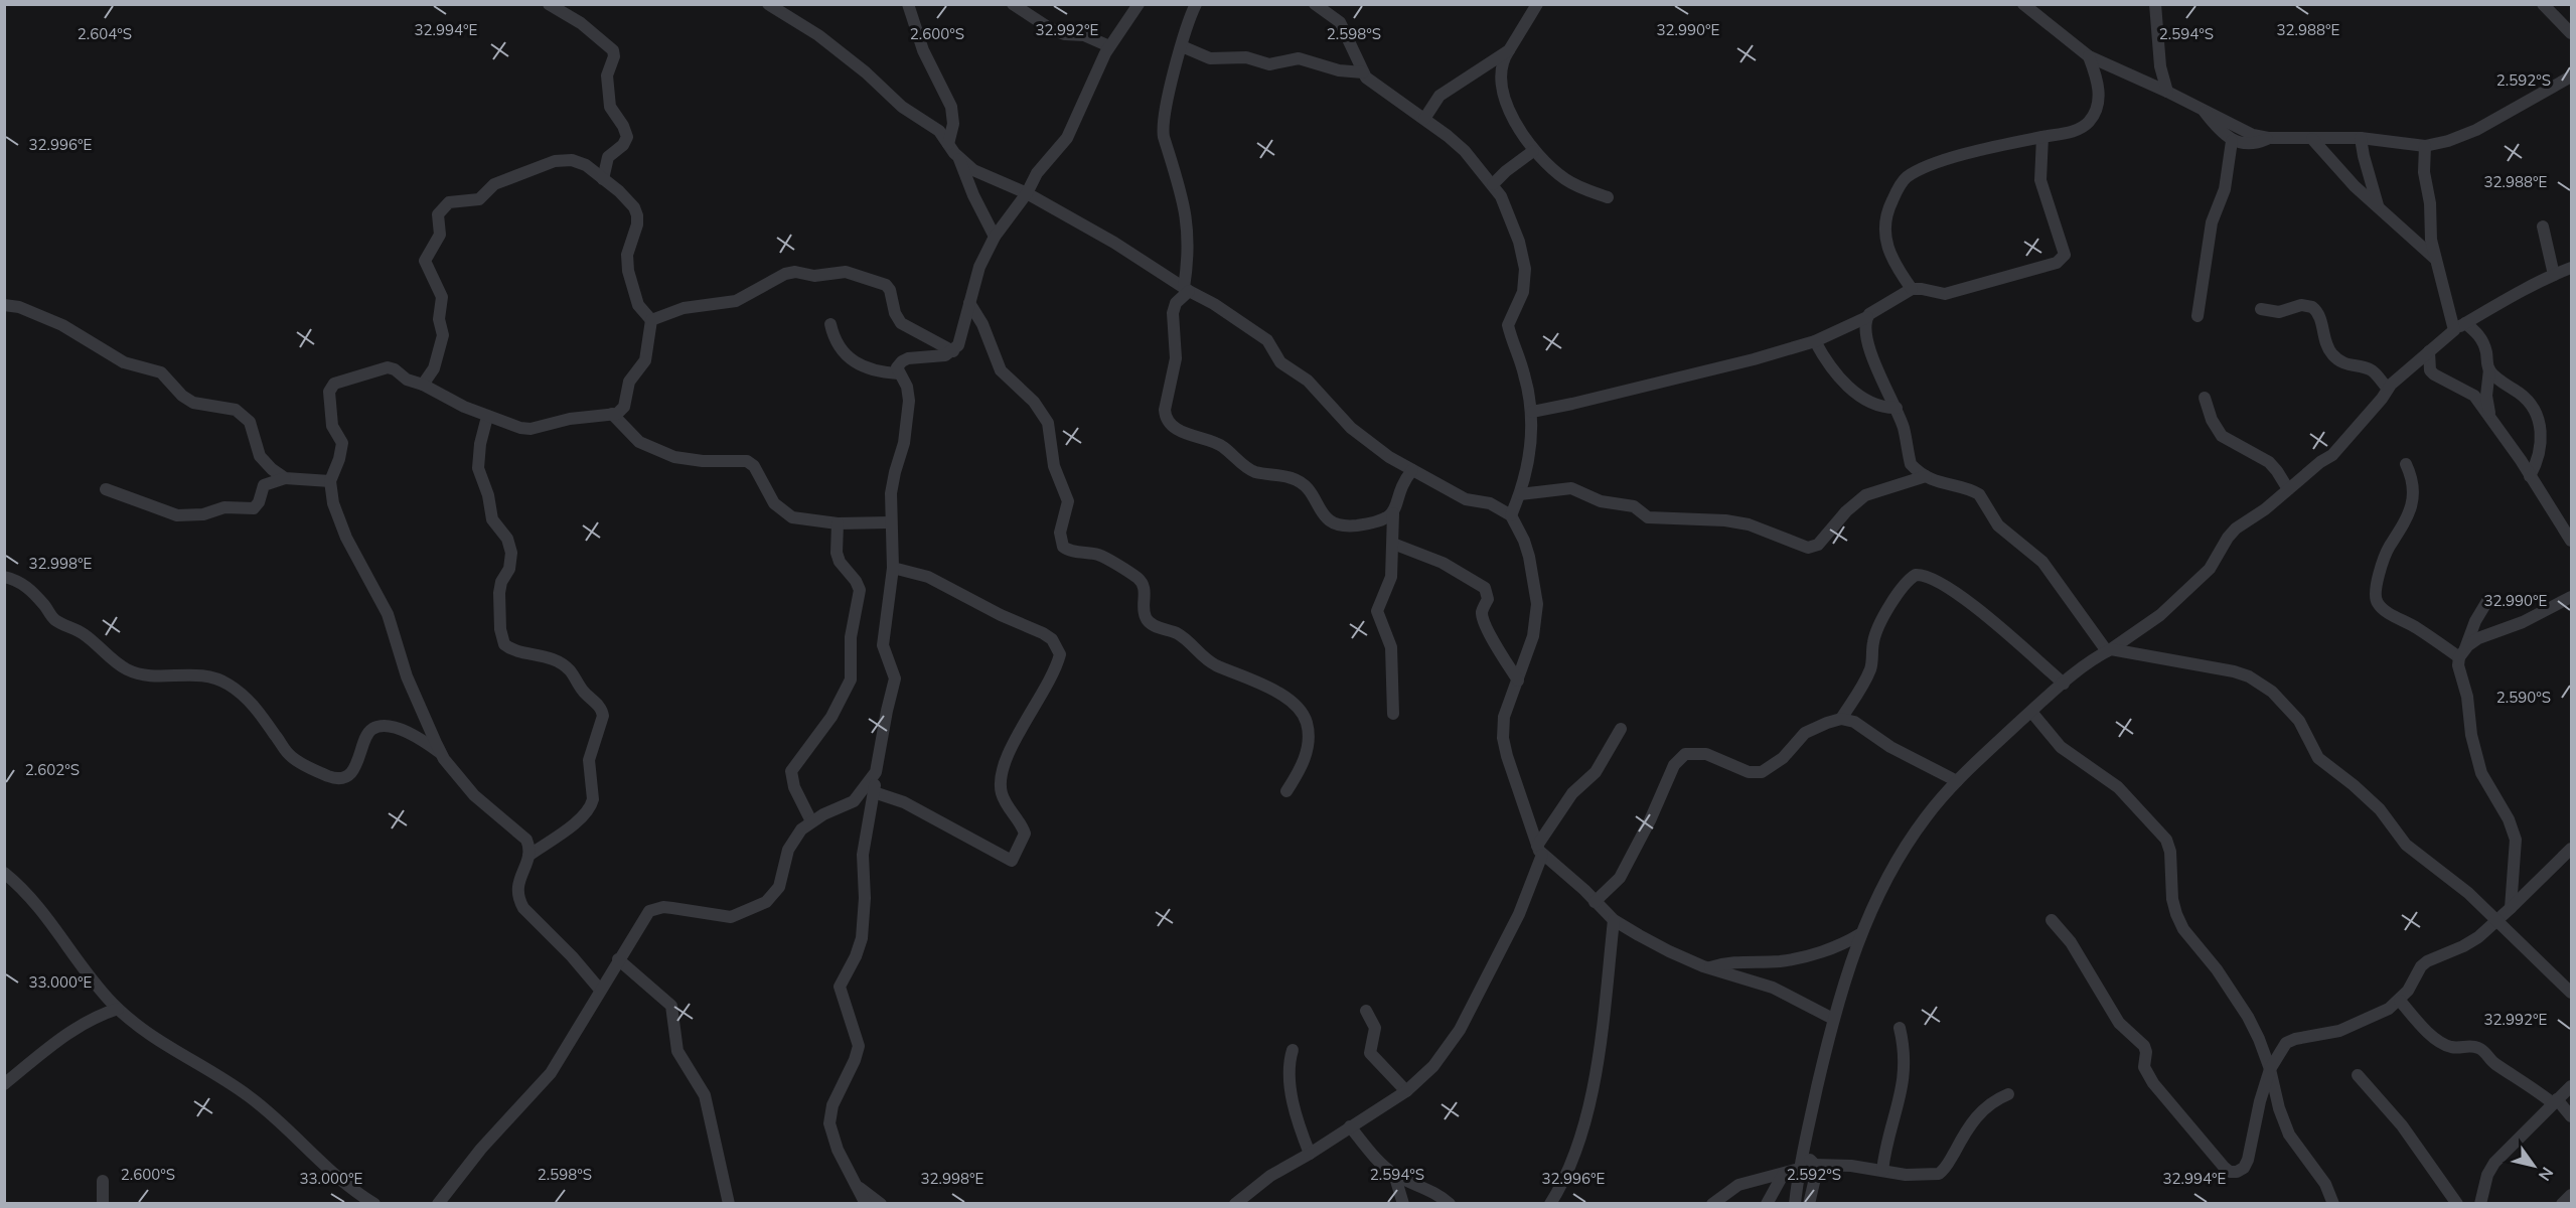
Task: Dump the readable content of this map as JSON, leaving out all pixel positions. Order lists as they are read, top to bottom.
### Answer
{
  "north": "bottom right",
  "coordinates": [
    "32.994°E",
    "32.990°E",
    "32.988°E",
    "32.992°E",
    "2.600°S",
    "2.598°S",
    "2.604°S",
    "2.594°S",
    "2.592°S",
    "32.996°E",
    "32.998°E",
    "2.590°S",
    "2.602°S",
    "33.000°E"
  ]
}
